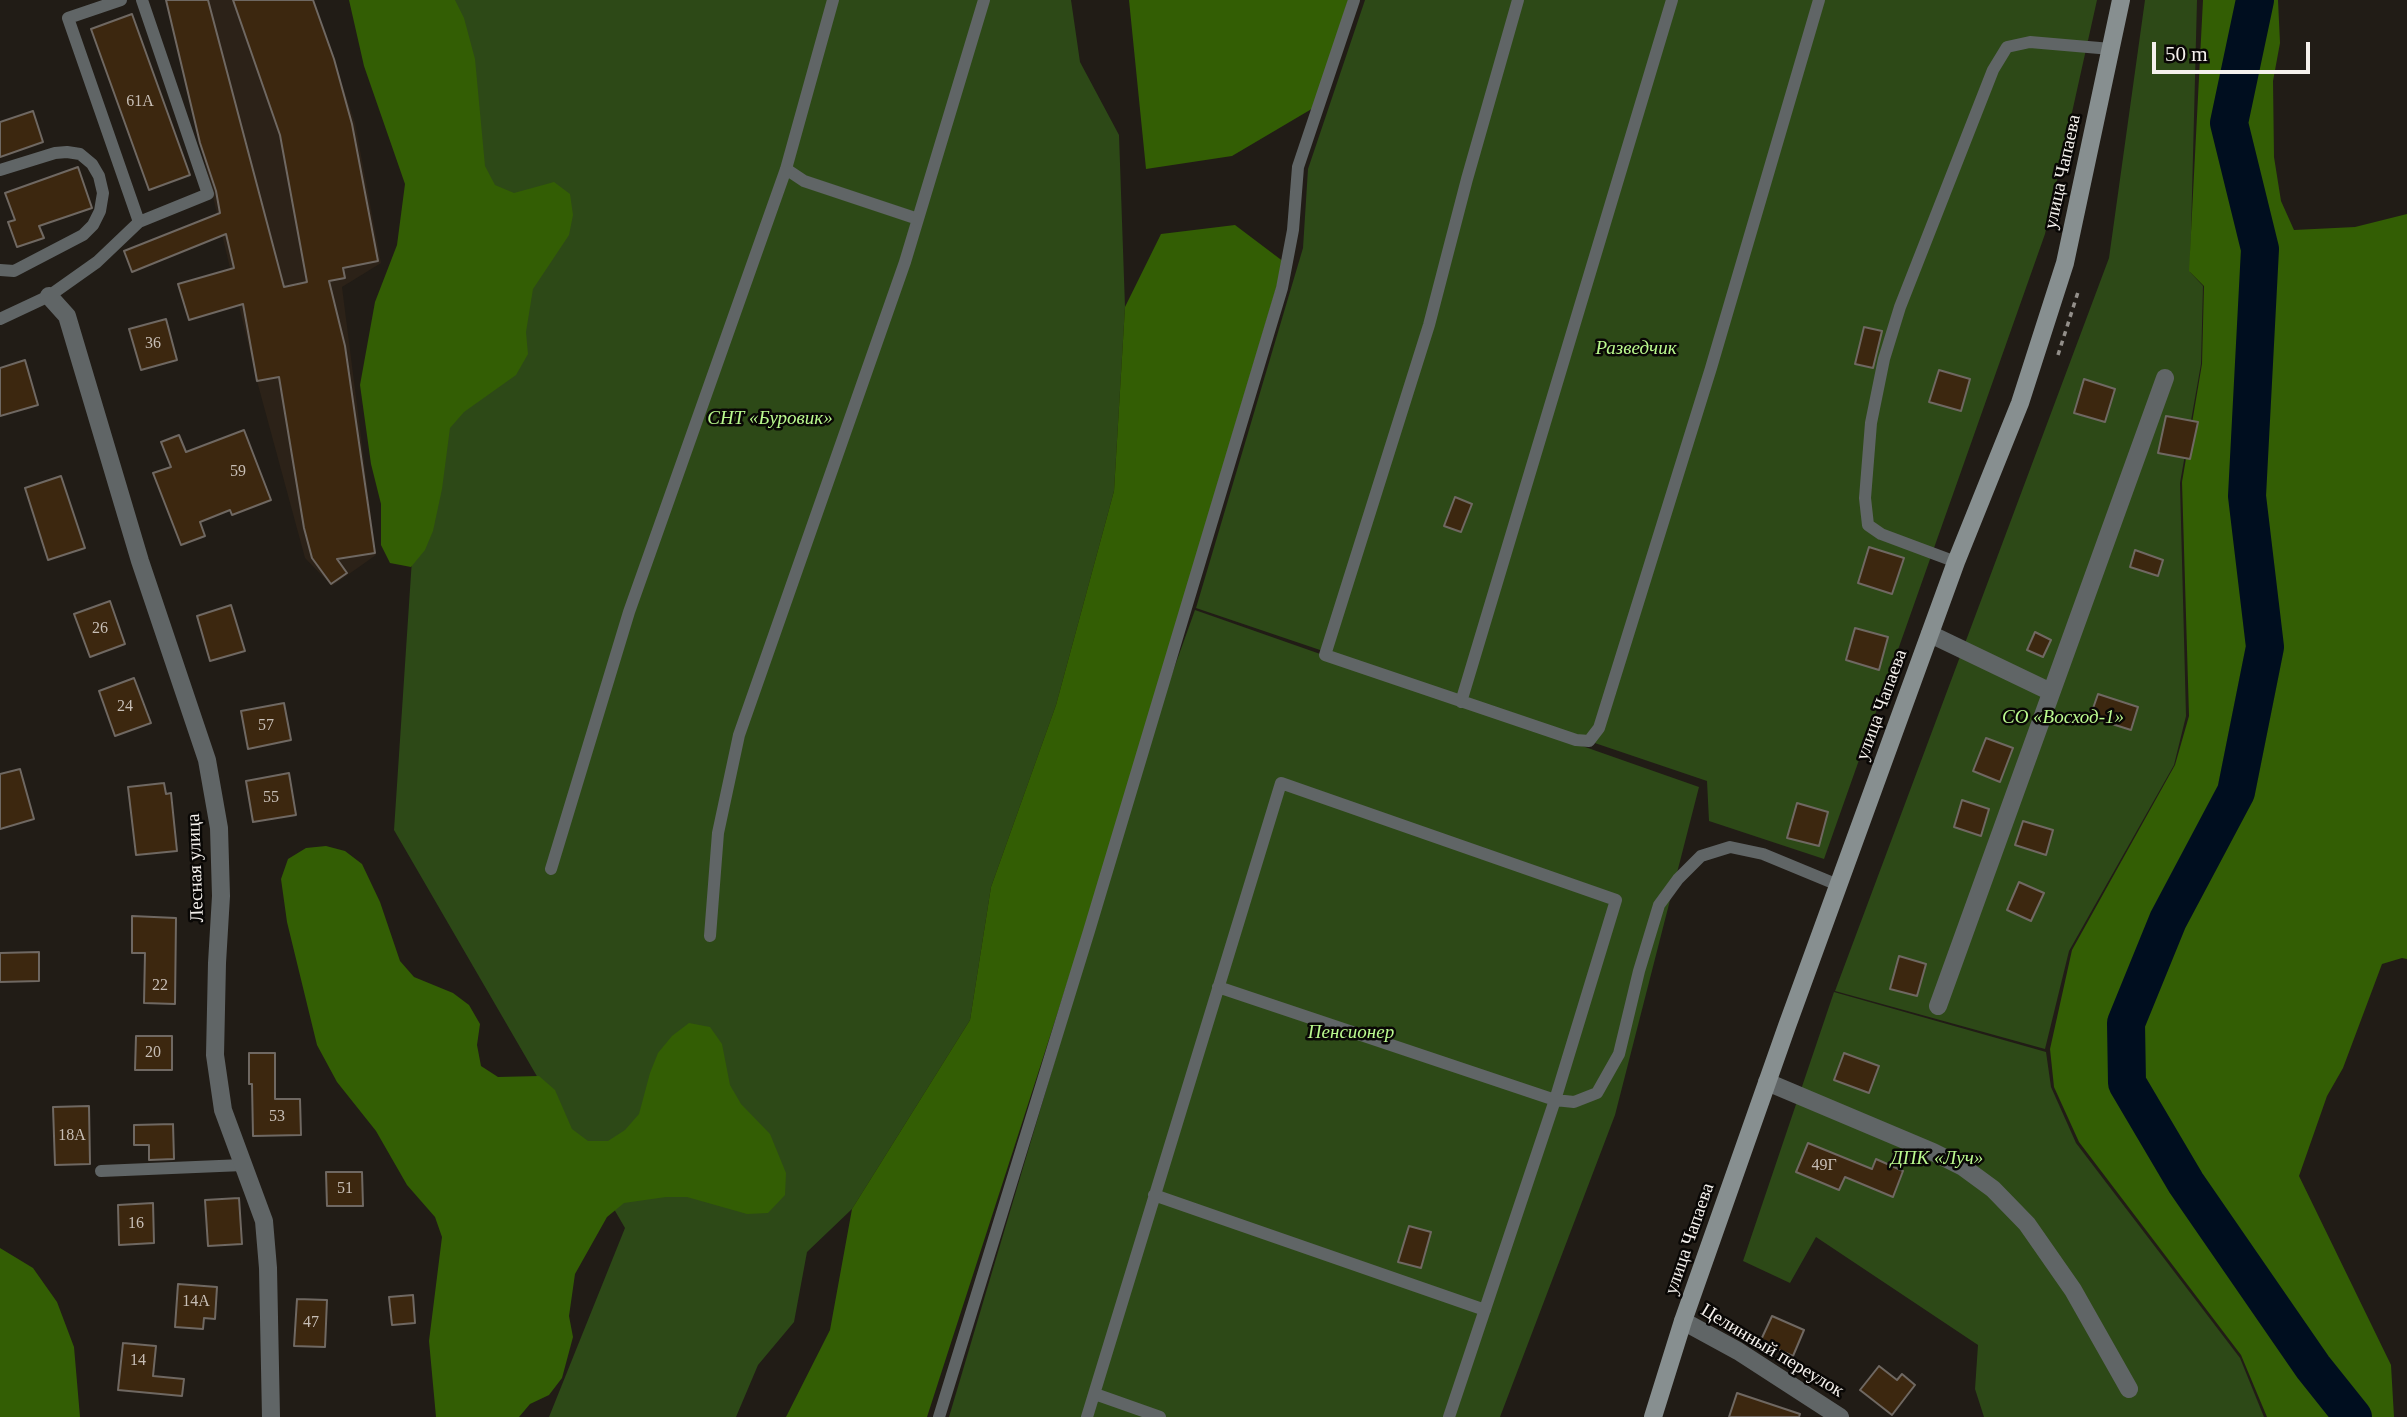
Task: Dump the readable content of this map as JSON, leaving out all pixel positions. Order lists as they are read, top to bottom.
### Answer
{
  "streets": {
    "street": ["улица Чапаева", "Лесная улица", "Целинный переулок"]
  },
  "crossings": [
    ["улица Чапаева", "Целинный переулок"]
  ],
  "parks": [
    "Разведчик",
    "СНТ «Буровик»",
    "СО «Восход-1»",
    "Пенсионер",
    "ДПК «Луч»"
  ],
  "house_numbers": [
    "61А",
    "36",
    "59",
    "26",
    "24",
    "57",
    "55",
    "22",
    "20",
    "53",
    "18А",
    "49Г",
    "51",
    "16",
    "14А",
    "47",
    "14"
  ],
  "scale_bar": "50 m"
}
